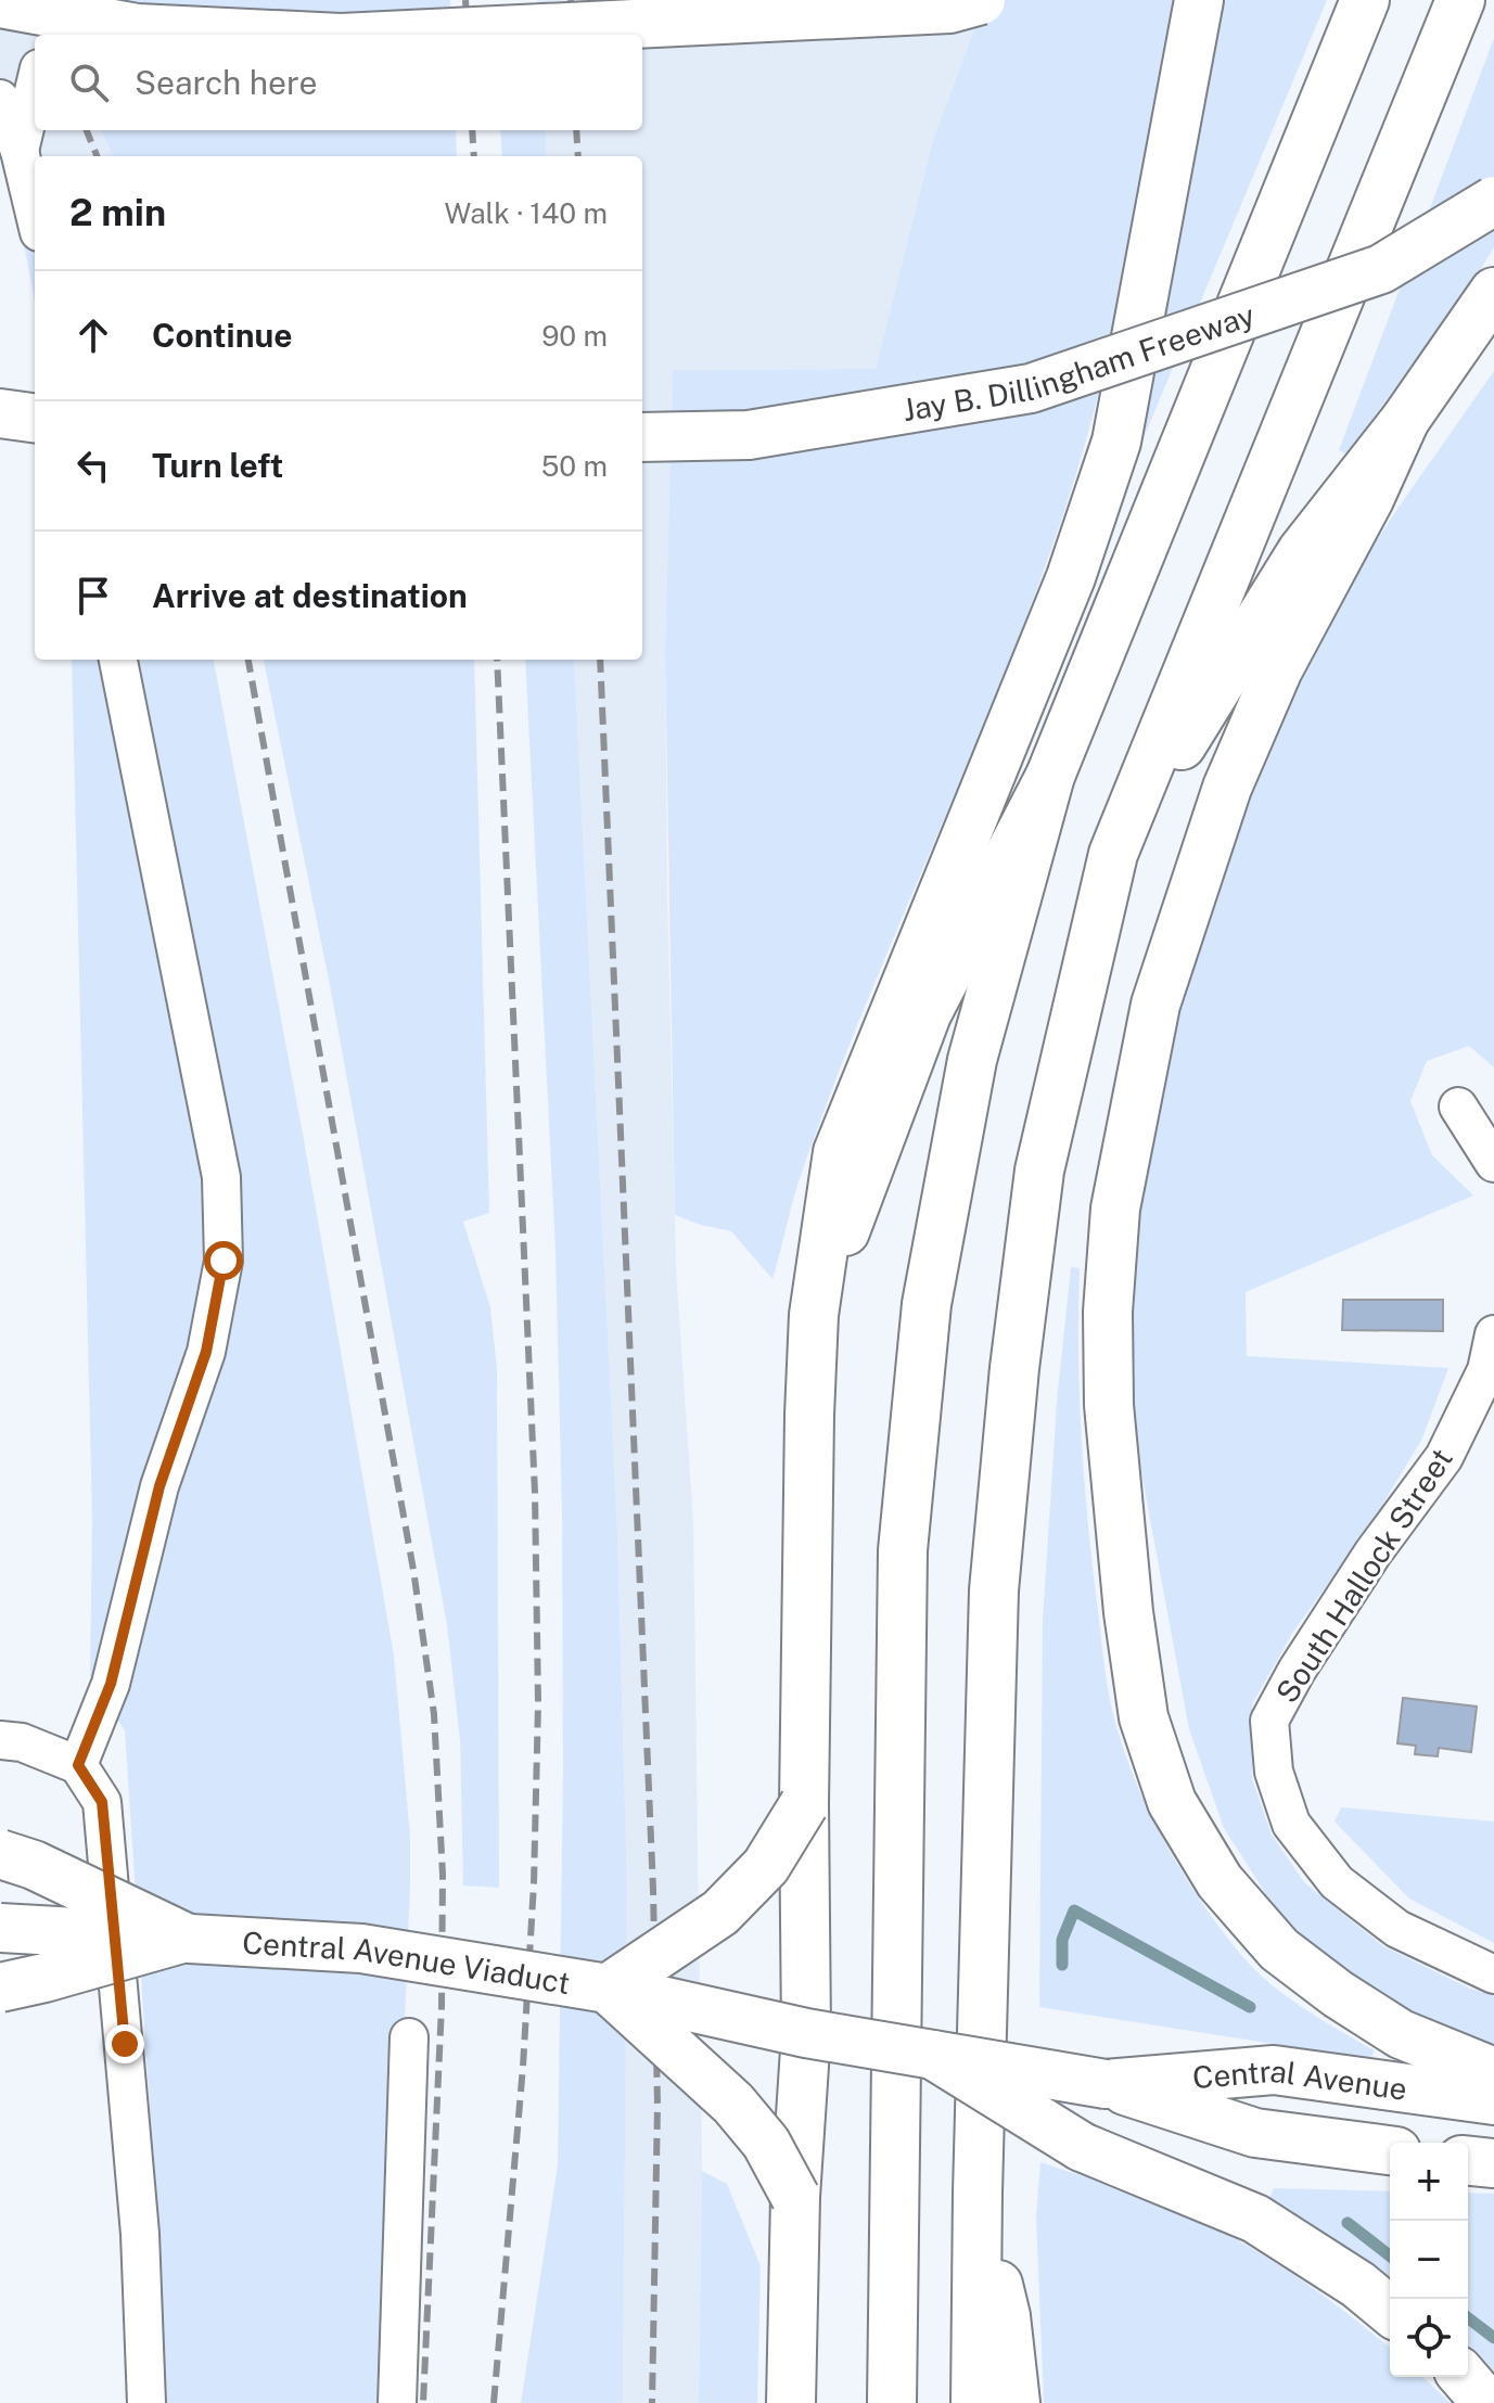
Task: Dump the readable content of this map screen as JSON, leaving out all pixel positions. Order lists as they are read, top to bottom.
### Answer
{
  "streets": {
    "main road": ["Jay B. Dillingham Freeway", "Central Avenue Viaduct", "Central Avenue"],
    "street": ["South Hallock Street"]
  },
  "crossings": [
    ["Central Avenue Viaduct", "Central Avenue"]
  ],
  "page": {
    "search": "Search here",
    "heading": ["2 min", "Walk · 140 m"],
    "list": [
      ["Continue", "90 m"],
      ["Turn left", "50 m"],
      "Arrive at destination"
    ],
    "map_buttons": ["+", "−"]
  }
}
